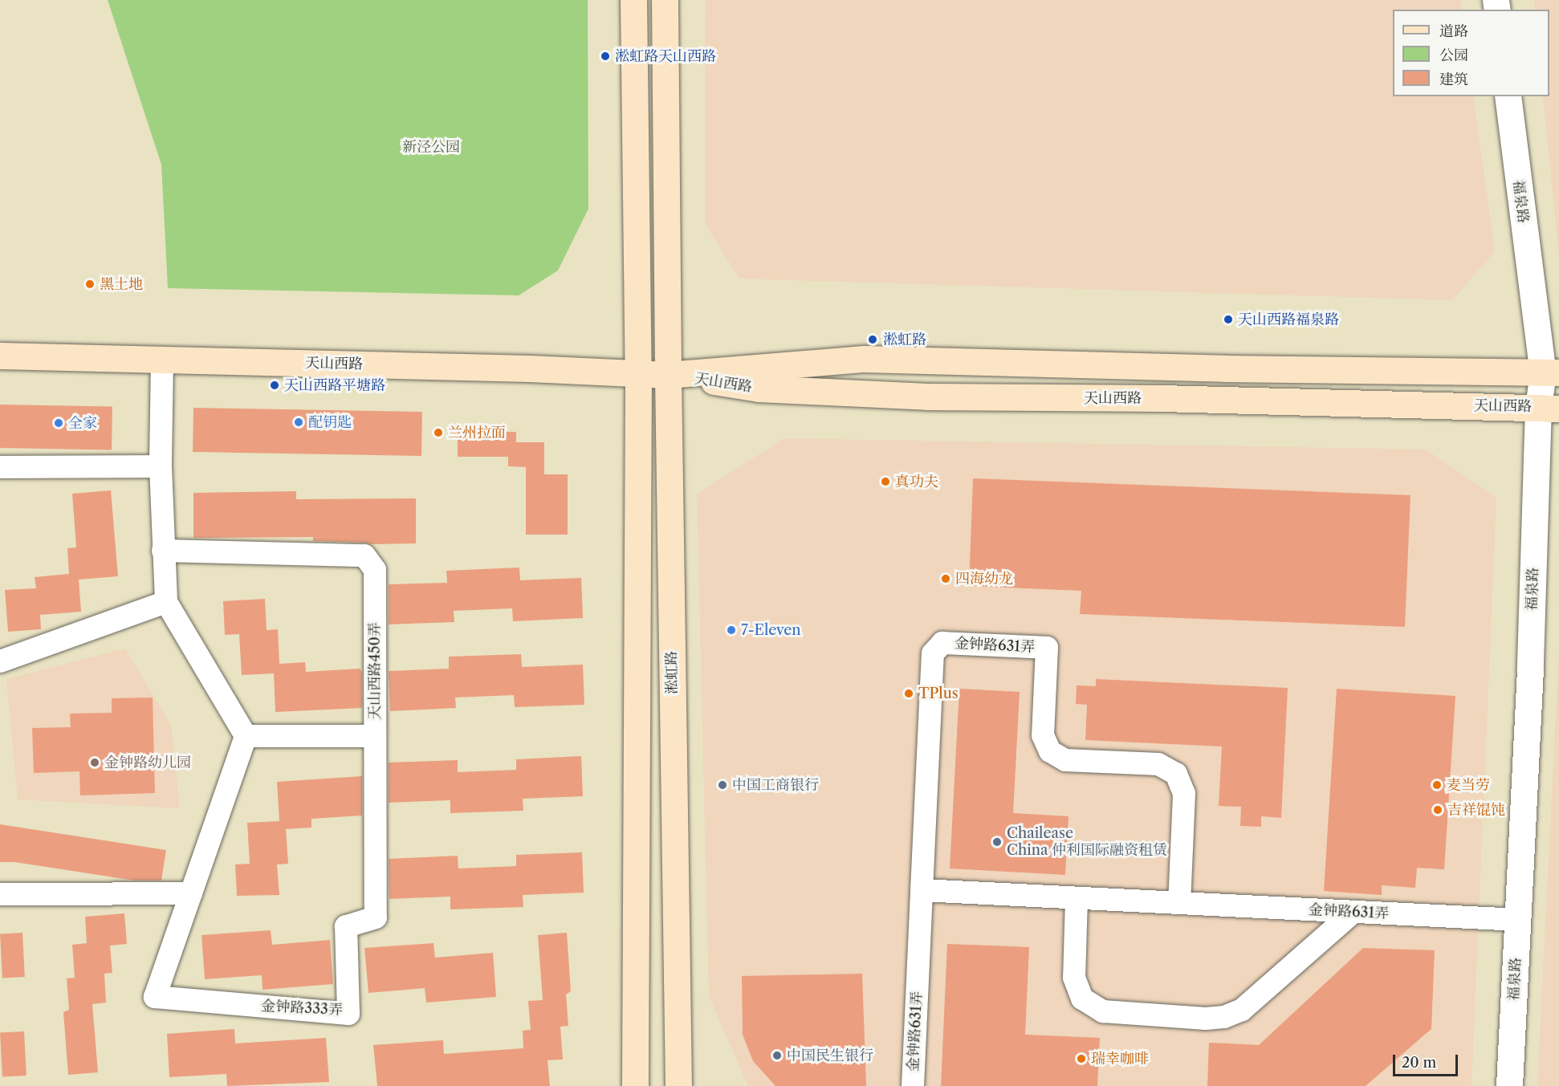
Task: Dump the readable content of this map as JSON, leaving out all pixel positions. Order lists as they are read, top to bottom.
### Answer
{
  "streets": {
    "main road": ["天山西路", "淞虹路"],
    "street": [
      "福泉路",
      "金钟路631弄",
      "天山西路450弄",
      "金钟路333弄"
    ]
  },
  "crossings": [
    ["福泉路", "天山西路"],
    ["福泉路", "金钟路631弄"],
    ["天山西路", "淞虹路"],
    ["天山西路450弄", "金钟路333弄"]
  ],
  "parks": ["新泾公园"],
  "places": [
    "淞虹路天山西路",
    "黑土地",
    "天山西路福泉路",
    "淞虹路",
    "天山西路平塘路",
    "配钥匙",
    "全家",
    "兰州拉面",
    "真功夫",
    "四海幼龙",
    "7-Eleven",
    "TPlus",
    "金钟路幼儿园",
    "中国工商银行",
    "麦当劳",
    "吉祥馄饨",
    "Chailease China 仲利国际融资租赁",
    "中国民生银行",
    "瑞幸咖啡"
  ],
  "legend": ["道路", "公园", "建筑"],
  "scale_bar": "20 m"
}
